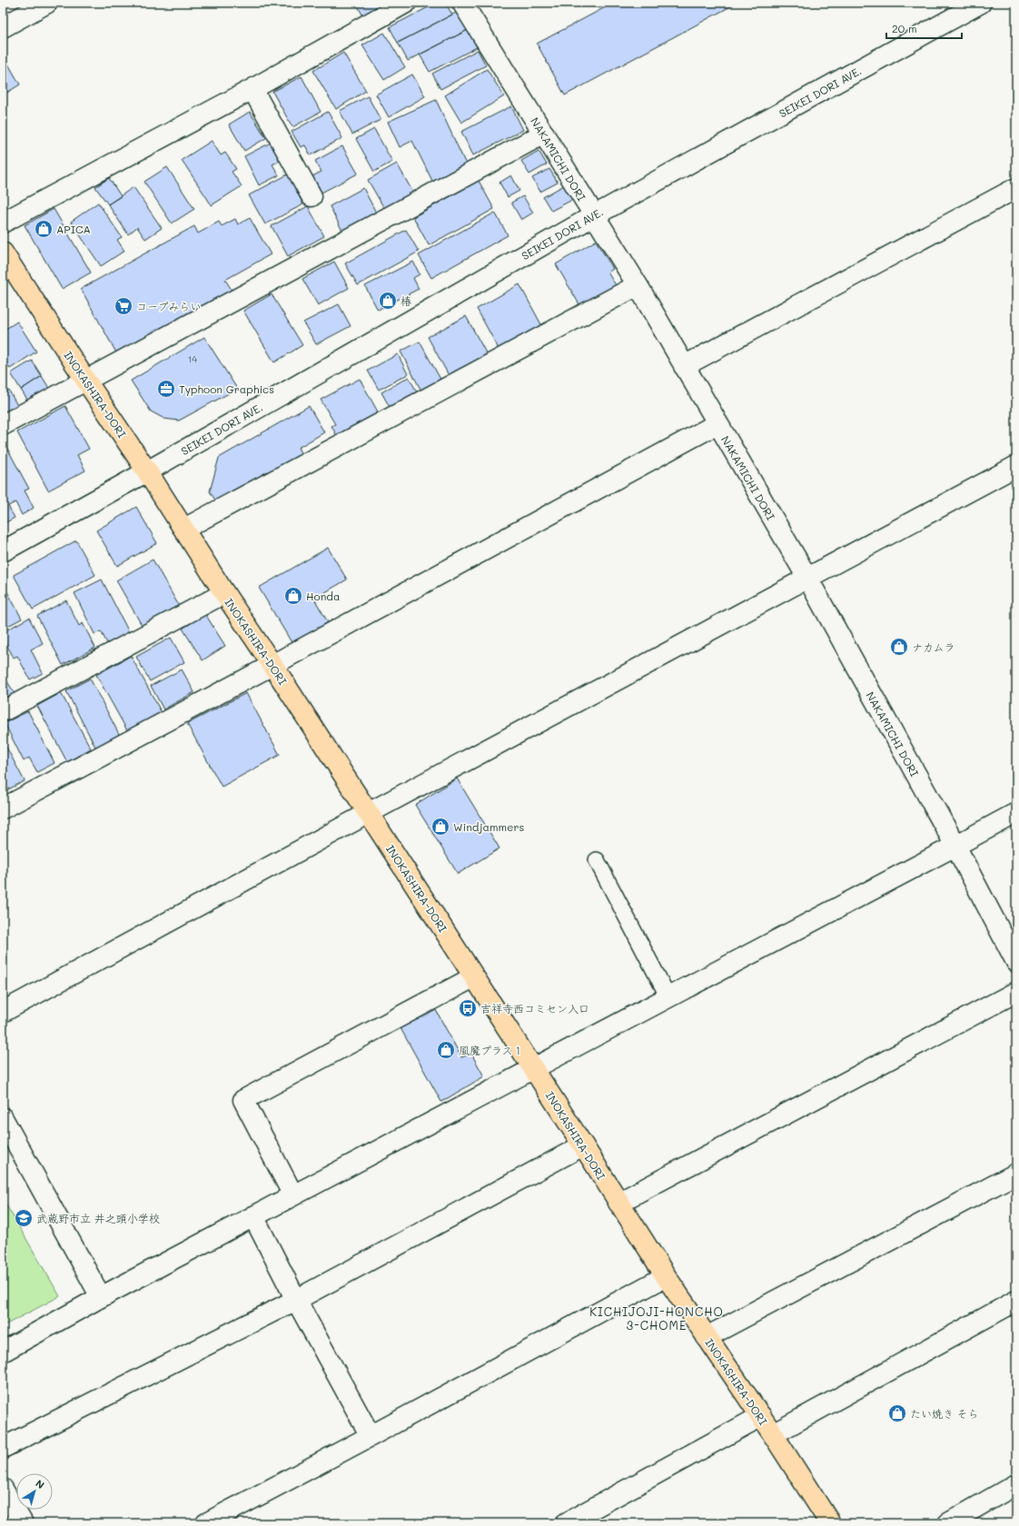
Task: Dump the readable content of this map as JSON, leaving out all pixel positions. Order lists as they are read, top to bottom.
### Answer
{
  "streets": {
    "main road": ["INOKASHIRA-DORI"],
    "street": ["SEIKEI DORI AVE.", "NAKAMICHI DORI"]
  },
  "crossings": [
    ["SEIKEI DORI AVE.", "NAKAMICHI DORI"],
    ["SEIKEI DORI AVE.", "INOKASHIRA-DORI"]
  ],
  "districts": ["KICHIJOJI-HONCHO 3-CHOME"],
  "places": {
    "shop": [
      "APICA",
      "椿",
      "Honda",
      "ナカムラ",
      "Windjammers",
      "風魔プラス１",
      "たい焼き そら"
    ],
    "supermarket": ["コープみらい"],
    "office": ["Typhoon Graphics"],
    "bus stop": ["吉祥寺西コミセン入口"],
    "school or university": ["武蔵野市立 井之頭小学校"]
  },
  "house_numbers": ["14"],
  "scale_bar": "20 m",
  "north": "top right"
}
